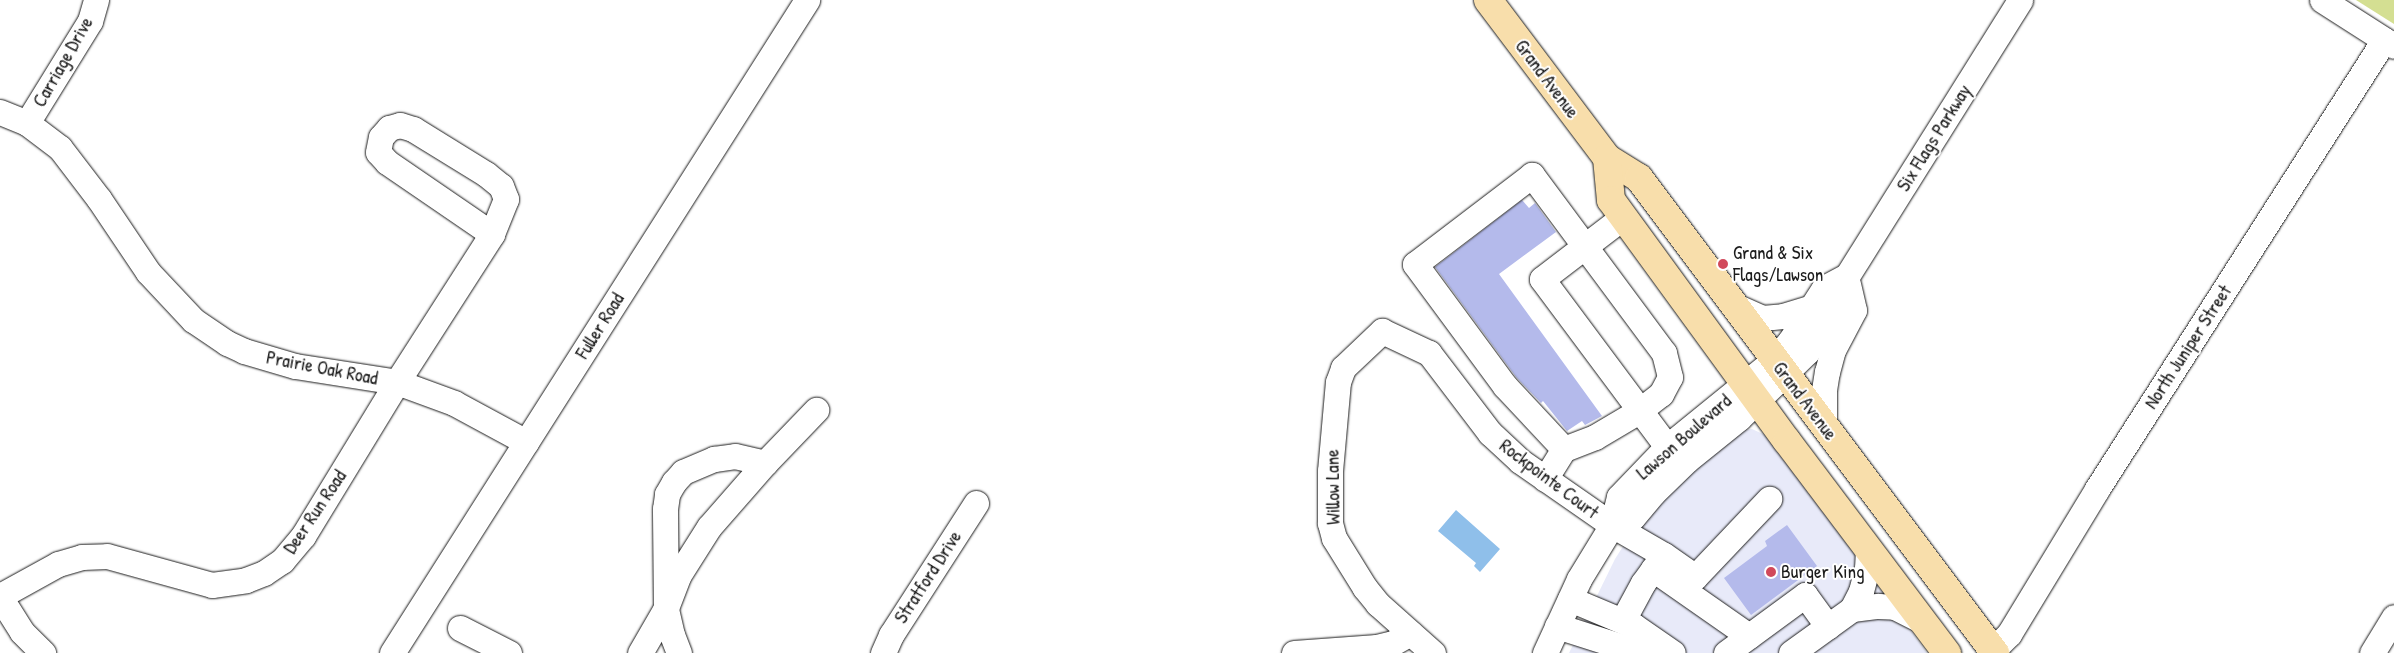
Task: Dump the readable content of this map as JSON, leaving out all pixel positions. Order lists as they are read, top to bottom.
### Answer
{
  "streets": {
    "main road": ["Grand Avenue"],
    "street": [
      "Carriage Drive",
      "Six Flags Parkway",
      "Fuller Road",
      "North Juniper Street",
      "Prairie Oak Road",
      "Lawson Boulevard",
      "Rockpointe Court",
      "Willow Lane",
      "Deer Run Road",
      "Stratford Drive"
    ]
  },
  "crossings": [
    ["Carriage Drive", "Prairie Oak Road"],
    ["Grand Avenue", "Six Flags Parkway"],
    ["Grand Avenue", "North Juniper Street"],
    ["Grand Avenue", "Lawson Boulevard"],
    ["Six Flags Parkway", "Lawson Boulevard"],
    ["Fuller Road", "Prairie Oak Road"],
    ["Prairie Oak Road", "Deer Run Road"],
    ["Lawson Boulevard", "Rockpointe Court"],
    ["Rockpointe Court", "Willow Lane"]
  ],
  "places": ["Grand & Six Flags/Lawson", "Burger King"]
}
